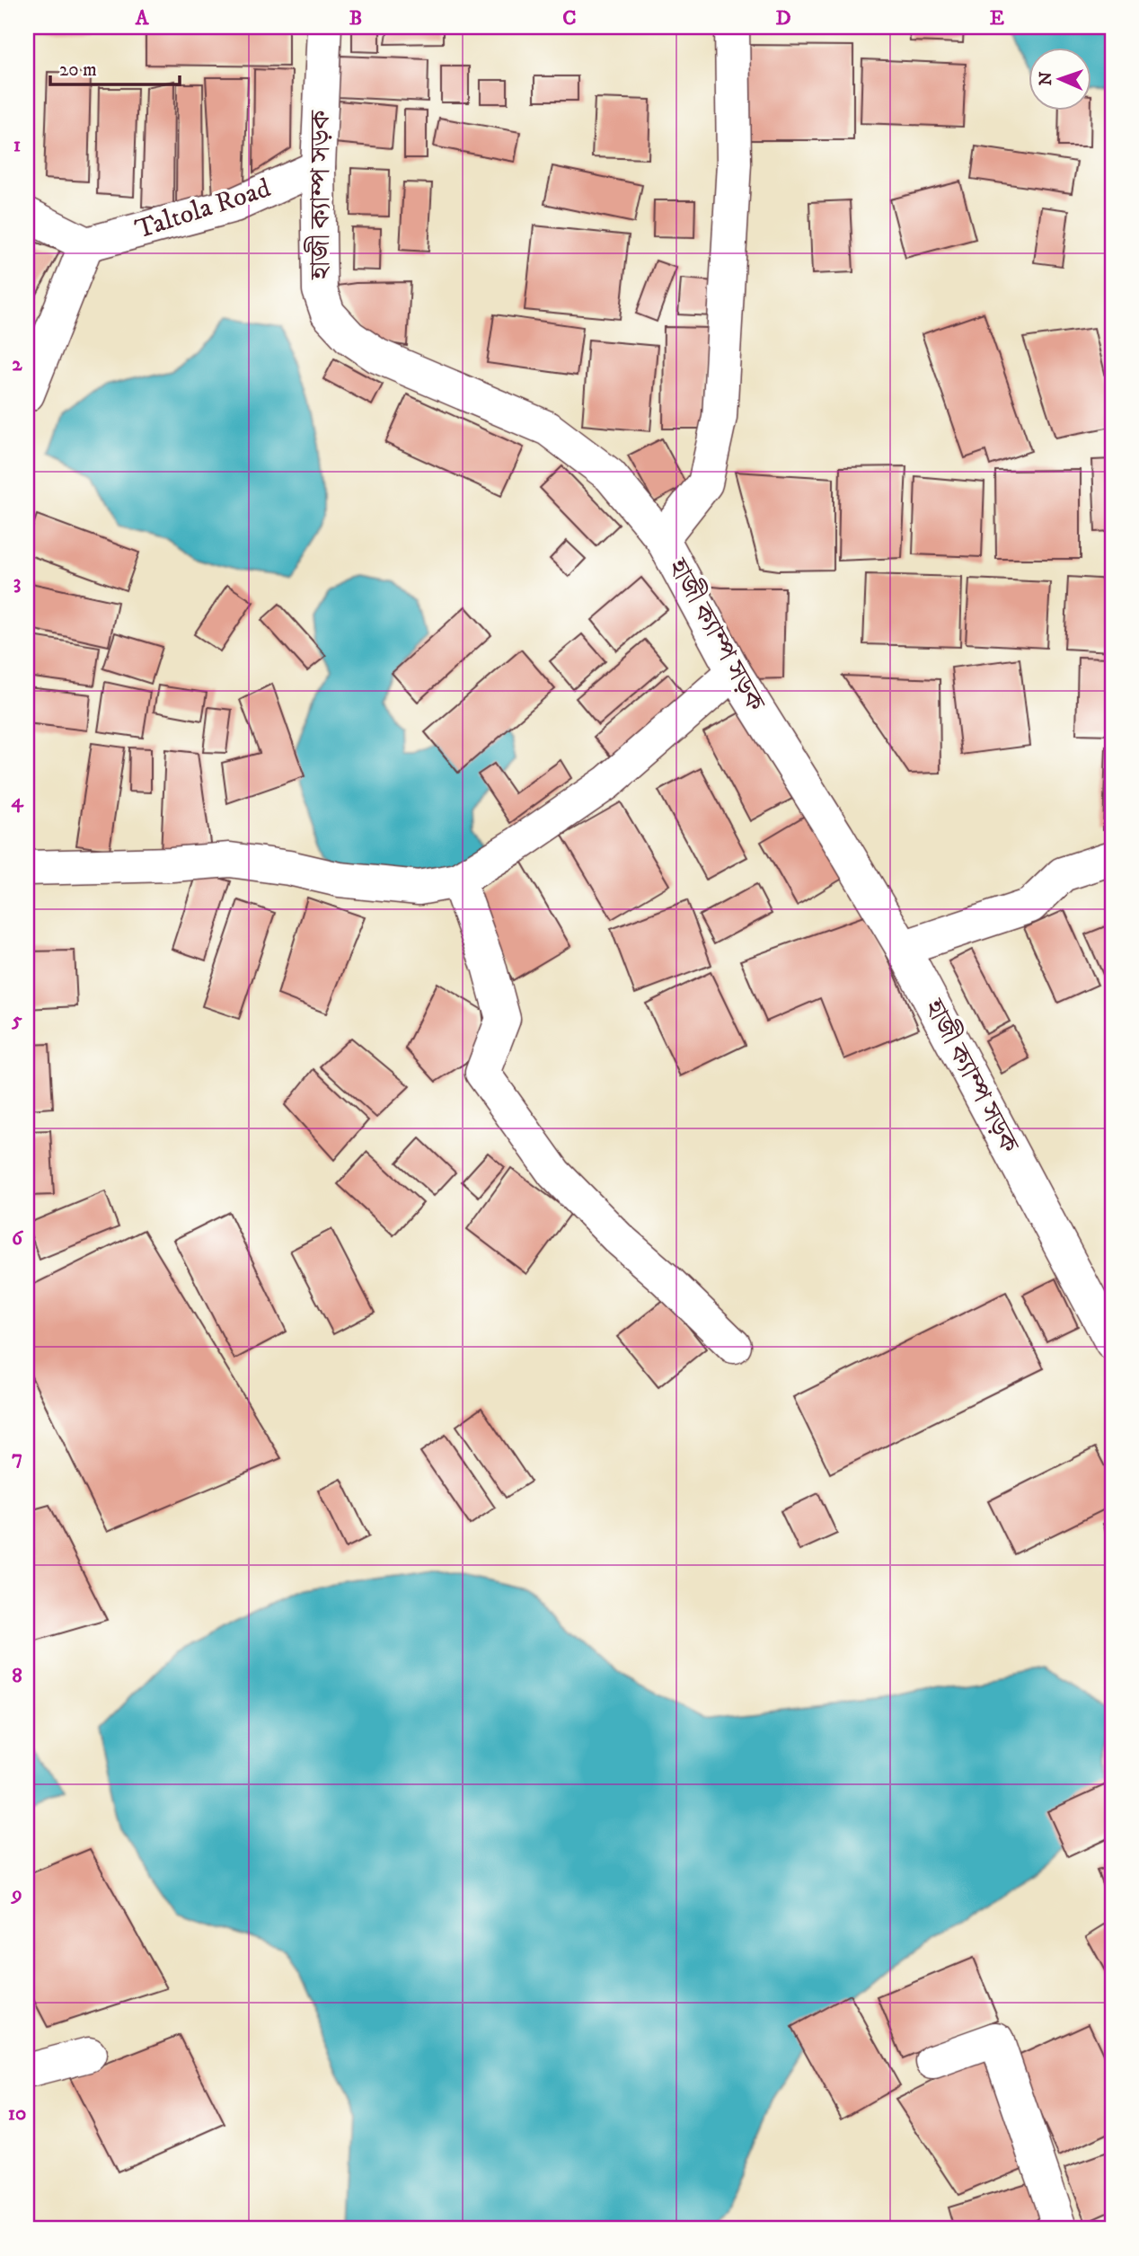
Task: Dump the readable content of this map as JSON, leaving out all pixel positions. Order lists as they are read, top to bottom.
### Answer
{
  "streets": {
    "street": ["হাজী ক্যাম্প সড়ক", "Taltola Road"]
  },
  "crossings": [
    ["হাজী ক্যাম্প সড়ক", "Taltola Road"]
  ],
  "scale_bar": "20 m",
  "north": "left",
  "grid": {
    "columns": [
      "A",
      "B",
      "C",
      "D",
      "E"
    ],
    "rows": [
      "1",
      "2",
      "3",
      "4",
      "5",
      "6",
      "7",
      "8",
      "9",
      "10"
    ]
  }
}
